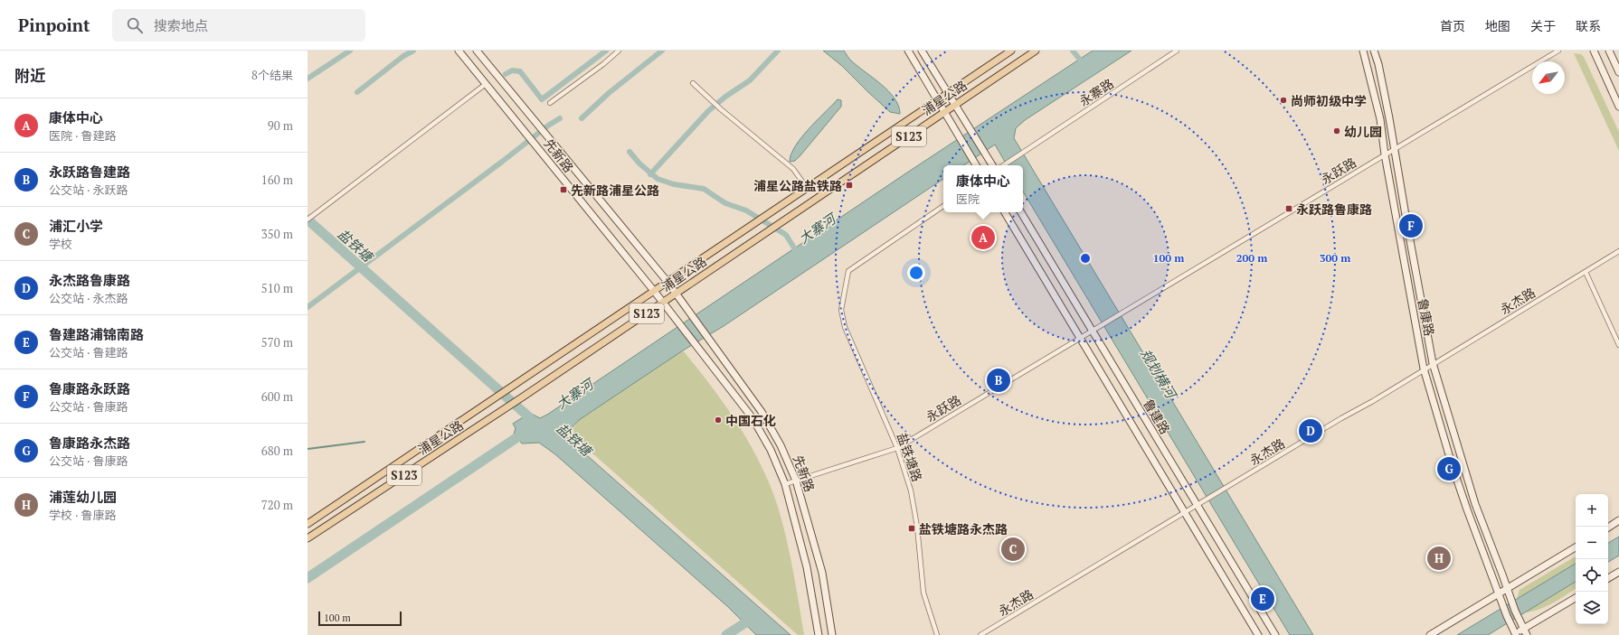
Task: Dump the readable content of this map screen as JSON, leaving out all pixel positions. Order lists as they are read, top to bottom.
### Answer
{
  "streets": {
    "main road": ["浦星公路", "S123"],
    "street": [
      "永寨路",
      "先新路",
      "永跃路",
      "永杰路",
      "鲁康路",
      "鲁建路",
      "盐铁塘路"
    ]
  },
  "crossings": [
    ["浦星公路", "先新路"],
    ["先新路", "永跃路"],
    ["永跃路", "鲁康路"],
    ["永跃路", "鲁建路"],
    ["永跃路", "盐铁塘路"],
    ["永杰路", "鲁康路"],
    ["永杰路", "鲁建路"]
  ],
  "water": ["大寨河", "盐铁塘", "规划横河"],
  "places": {
    "other": ["尚师初级中学", "幼儿园", "中国石化"],
    "transit": [
      "浦星公路盐铁路",
      "先新路浦星公路",
      "永跃路鲁康路",
      "盐铁塘路永杰路"
    ]
  },
  "scale_bar": "100 m",
  "north": "bottom left",
  "page": {
    "header": "Pinpoint",
    "search": "搜索地点",
    "nav": [
      "首页",
      "地图",
      "关于",
      "联系"
    ],
    "heading": ["附近", "8个结果"],
    "list": [
      {
        "mark": "A",
        "name": "康体中心",
        "note": "医院 · 鲁建路",
        "value": "90 m"
      },
      {
        "mark": "B",
        "name": "永跃路鲁建路",
        "note": "公交站 · 永跃路",
        "value": "160 m"
      },
      {
        "mark": "C",
        "name": "浦汇小学",
        "note": "学校",
        "value": "350 m"
      },
      {
        "mark": "D",
        "name": "永杰路鲁康路",
        "note": "公交站 · 永杰路",
        "value": "510 m"
      },
      {
        "mark": "E",
        "name": "鲁建路浦锦南路",
        "note": "公交站 · 鲁建路",
        "value": "570 m"
      },
      {
        "mark": "F",
        "name": "鲁康路永跃路",
        "note": "公交站 · 鲁康路",
        "value": "600 m"
      },
      {
        "mark": "G",
        "name": "鲁康路永杰路",
        "note": "公交站 · 鲁康路",
        "value": "680 m"
      },
      {
        "mark": "H",
        "name": "浦莲幼儿园",
        "note": "学校 · 鲁康路",
        "value": "720 m"
      }
    ],
    "popup": ["康体中心", "医院"],
    "pins": [
      "F",
      "A",
      "B",
      "D",
      "G",
      "C",
      "H",
      "E"
    ],
    "map_buttons": ["+", "−"],
    "scale": "100 m"
  },
  "rings": ["100 m", "200 m", "300 m"]
}
